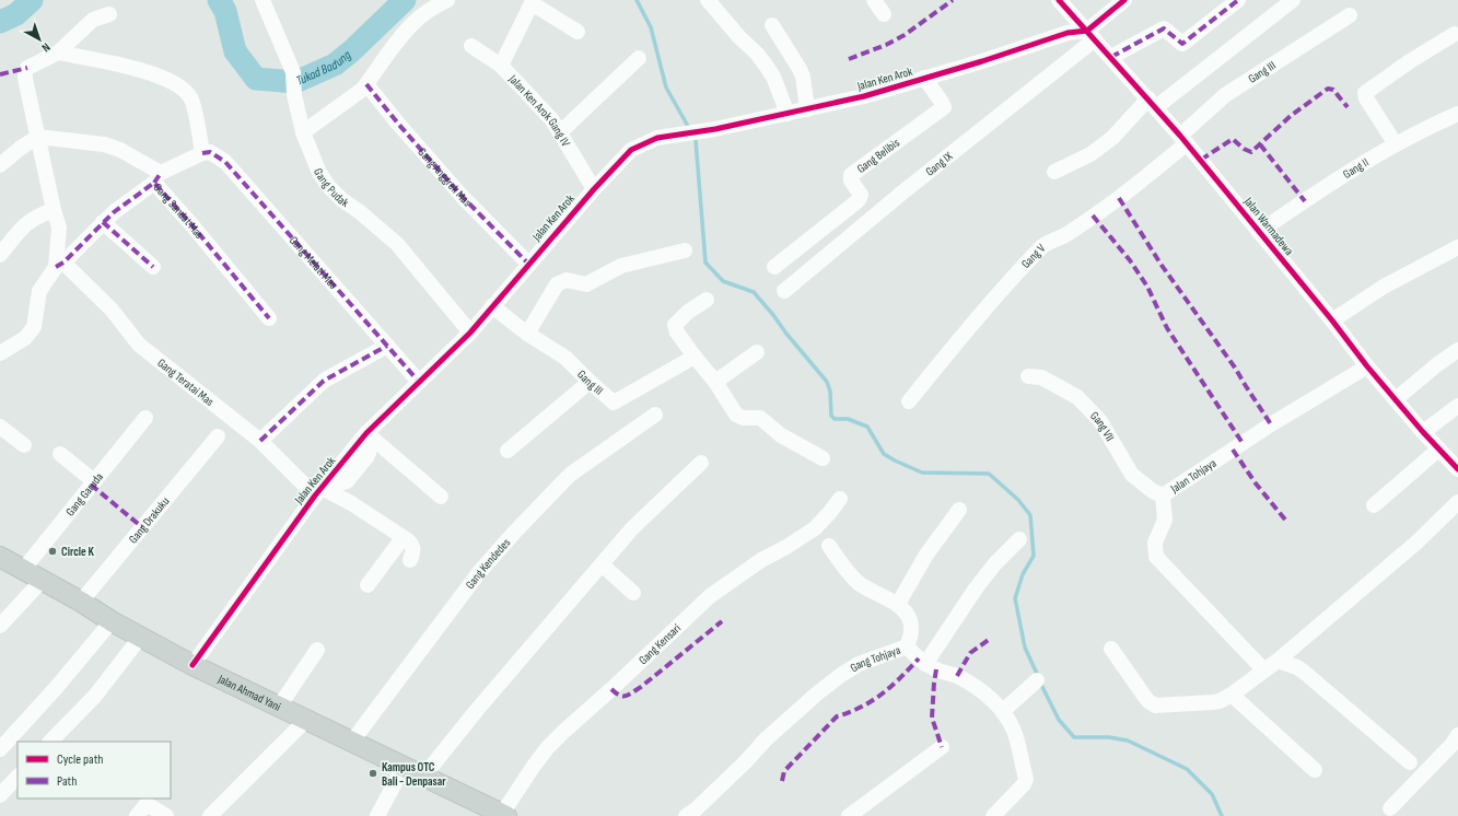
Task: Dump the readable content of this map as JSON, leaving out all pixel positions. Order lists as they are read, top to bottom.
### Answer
{
  "streets": {
    "main road": ["Jalan Ahmad Yani"],
    "street": [
      "Gang III",
      "Jalan Ken Arok",
      "Jalan Ken Arok Gang IV",
      "Gang Belibis",
      "Gang IX",
      "Gang II",
      "Gang Anggrek Mas",
      "Gang Pudak",
      "Gang Sandat Mas",
      "Jalan Warmadewa",
      "Gang V",
      "Gang Melati Mas",
      "Gang Teratai Mas",
      "Gang VII",
      "Jalan Tohjaya",
      "Gang Garuda",
      "Gang Drakuku",
      "Gang Kendedes",
      "Gang Kensari",
      "Gang Tohjaya"
    ]
  },
  "crossings": [
    ["Gang III", "Jalan Ken Arok"],
    ["Gang III", "Jalan Warmadewa"],
    ["Gang III", "Gang V"],
    ["Jalan Ken Arok", "Jalan Ken Arok Gang IV"],
    ["Jalan Ken Arok", "Gang Belibis"],
    ["Jalan Ken Arok", "Gang IX"],
    ["Jalan Ken Arok", "Gang Anggrek Mas"],
    ["Jalan Ken Arok", "Gang Pudak"],
    ["Jalan Ken Arok", "Jalan Warmadewa"],
    ["Jalan Ken Arok", "Gang Melati Mas"],
    ["Jalan Ken Arok", "Gang Teratai Mas"],
    ["Jalan Ken Arok", "Jalan Ahmad Yani"],
    ["Gang IX", "Jalan Warmadewa"],
    ["Gang II", "Jalan Warmadewa"],
    ["Gang Sandat Mas", "Gang Teratai Mas"],
    ["Jalan Warmadewa", "Gang V"],
    ["Jalan Warmadewa", "Jalan Tohjaya"],
    ["Gang VII", "Jalan Tohjaya"],
    ["Gang Garuda", "Jalan Ahmad Yani"],
    ["Gang Drakuku", "Jalan Ahmad Yani"],
    ["Gang Kendedes", "Jalan Ahmad Yani"],
    ["Gang Kensari", "Jalan Ahmad Yani"]
  ],
  "water": ["Tukad Badung"],
  "places": ["Circle K", "Kampus OTC Bali - Denpasar"],
  "legend": ["Cycle path", "Path"],
  "north": "bottom right"
}
